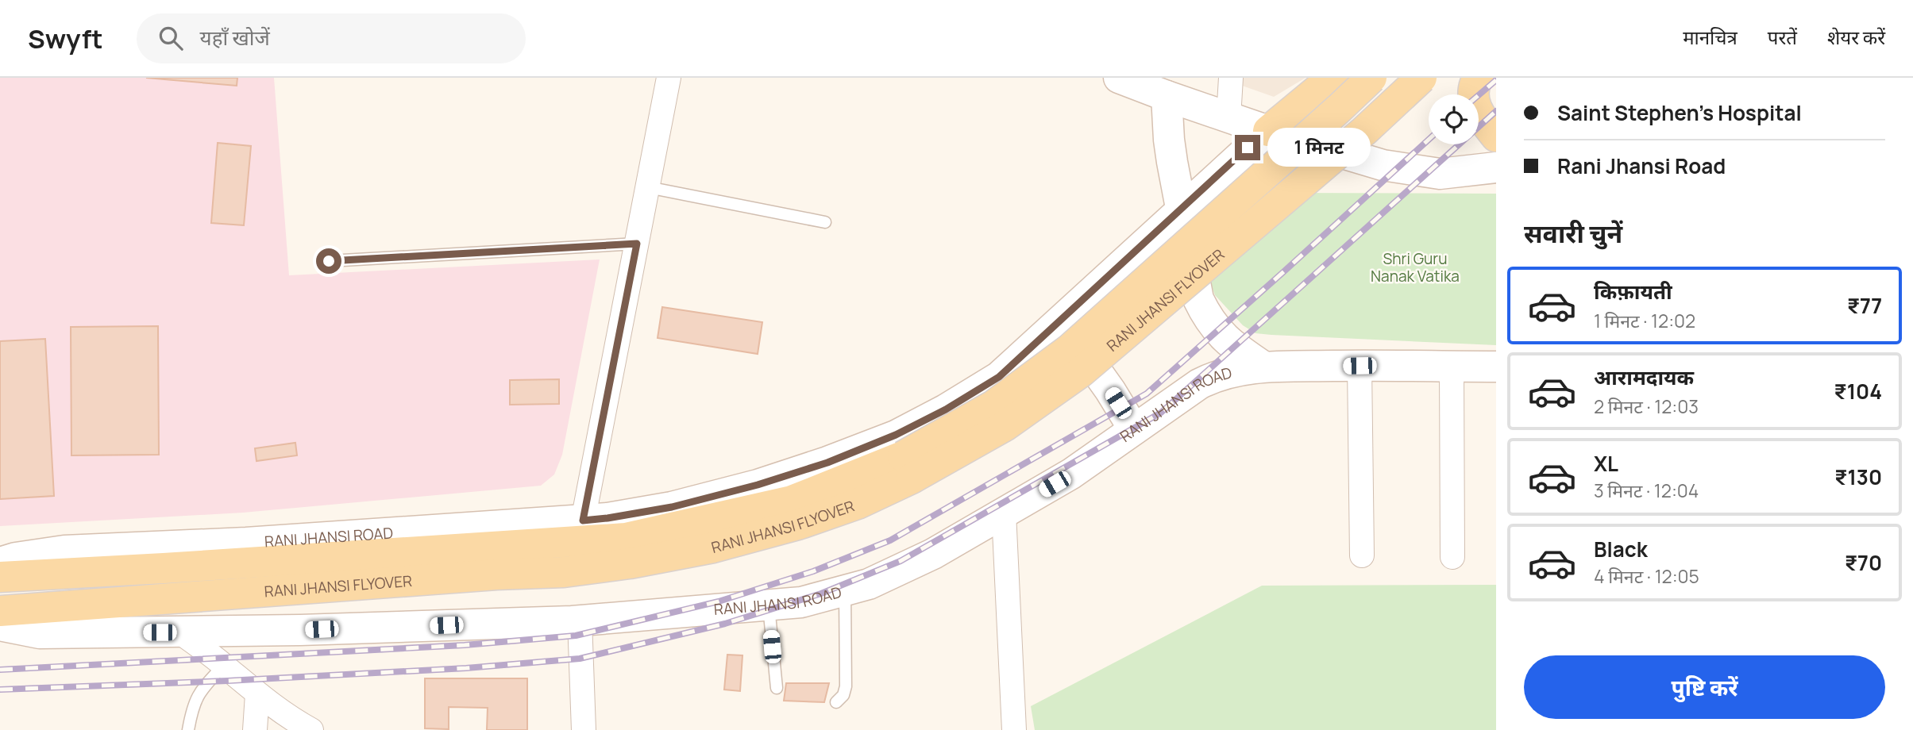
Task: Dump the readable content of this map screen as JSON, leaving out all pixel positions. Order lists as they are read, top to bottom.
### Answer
{
  "streets": {
    "main road": ["RANI JHANSI FLYOVER", "RANI JHANSI ROAD"]
  },
  "crossings": [
    ["RANI JHANSI FLYOVER", "RANI JHANSI ROAD"]
  ],
  "parks": ["Shri Guru Nanak Vatika"],
  "page": {
    "header": "Swyft",
    "search": "यहाँ खोजें",
    "nav": ["मानचित्र", "परतें", "शेयर करें"],
    "banner": ["Saint Stephen's Hospital", "Rani Jhansi Road"],
    "bubble": "1 मिनट",
    "heading": "सवारी चुनें",
    "list": [
      {
        "name": "किफ़ायती",
        "note": "1 मिनट · 12:02",
        "value": "₹77"
      },
      {
        "name": "आरामदायक",
        "note": "2 मिनट · 12:03",
        "value": "₹104"
      },
      {
        "name": "XL",
        "note": "3 मिनट · 12:04",
        "value": "₹130"
      },
      {
        "name": "Black",
        "note": "4 मिनट · 12:05",
        "value": "₹70"
      }
    ],
    "buttons": "पुष्टि करें"
  }
}
